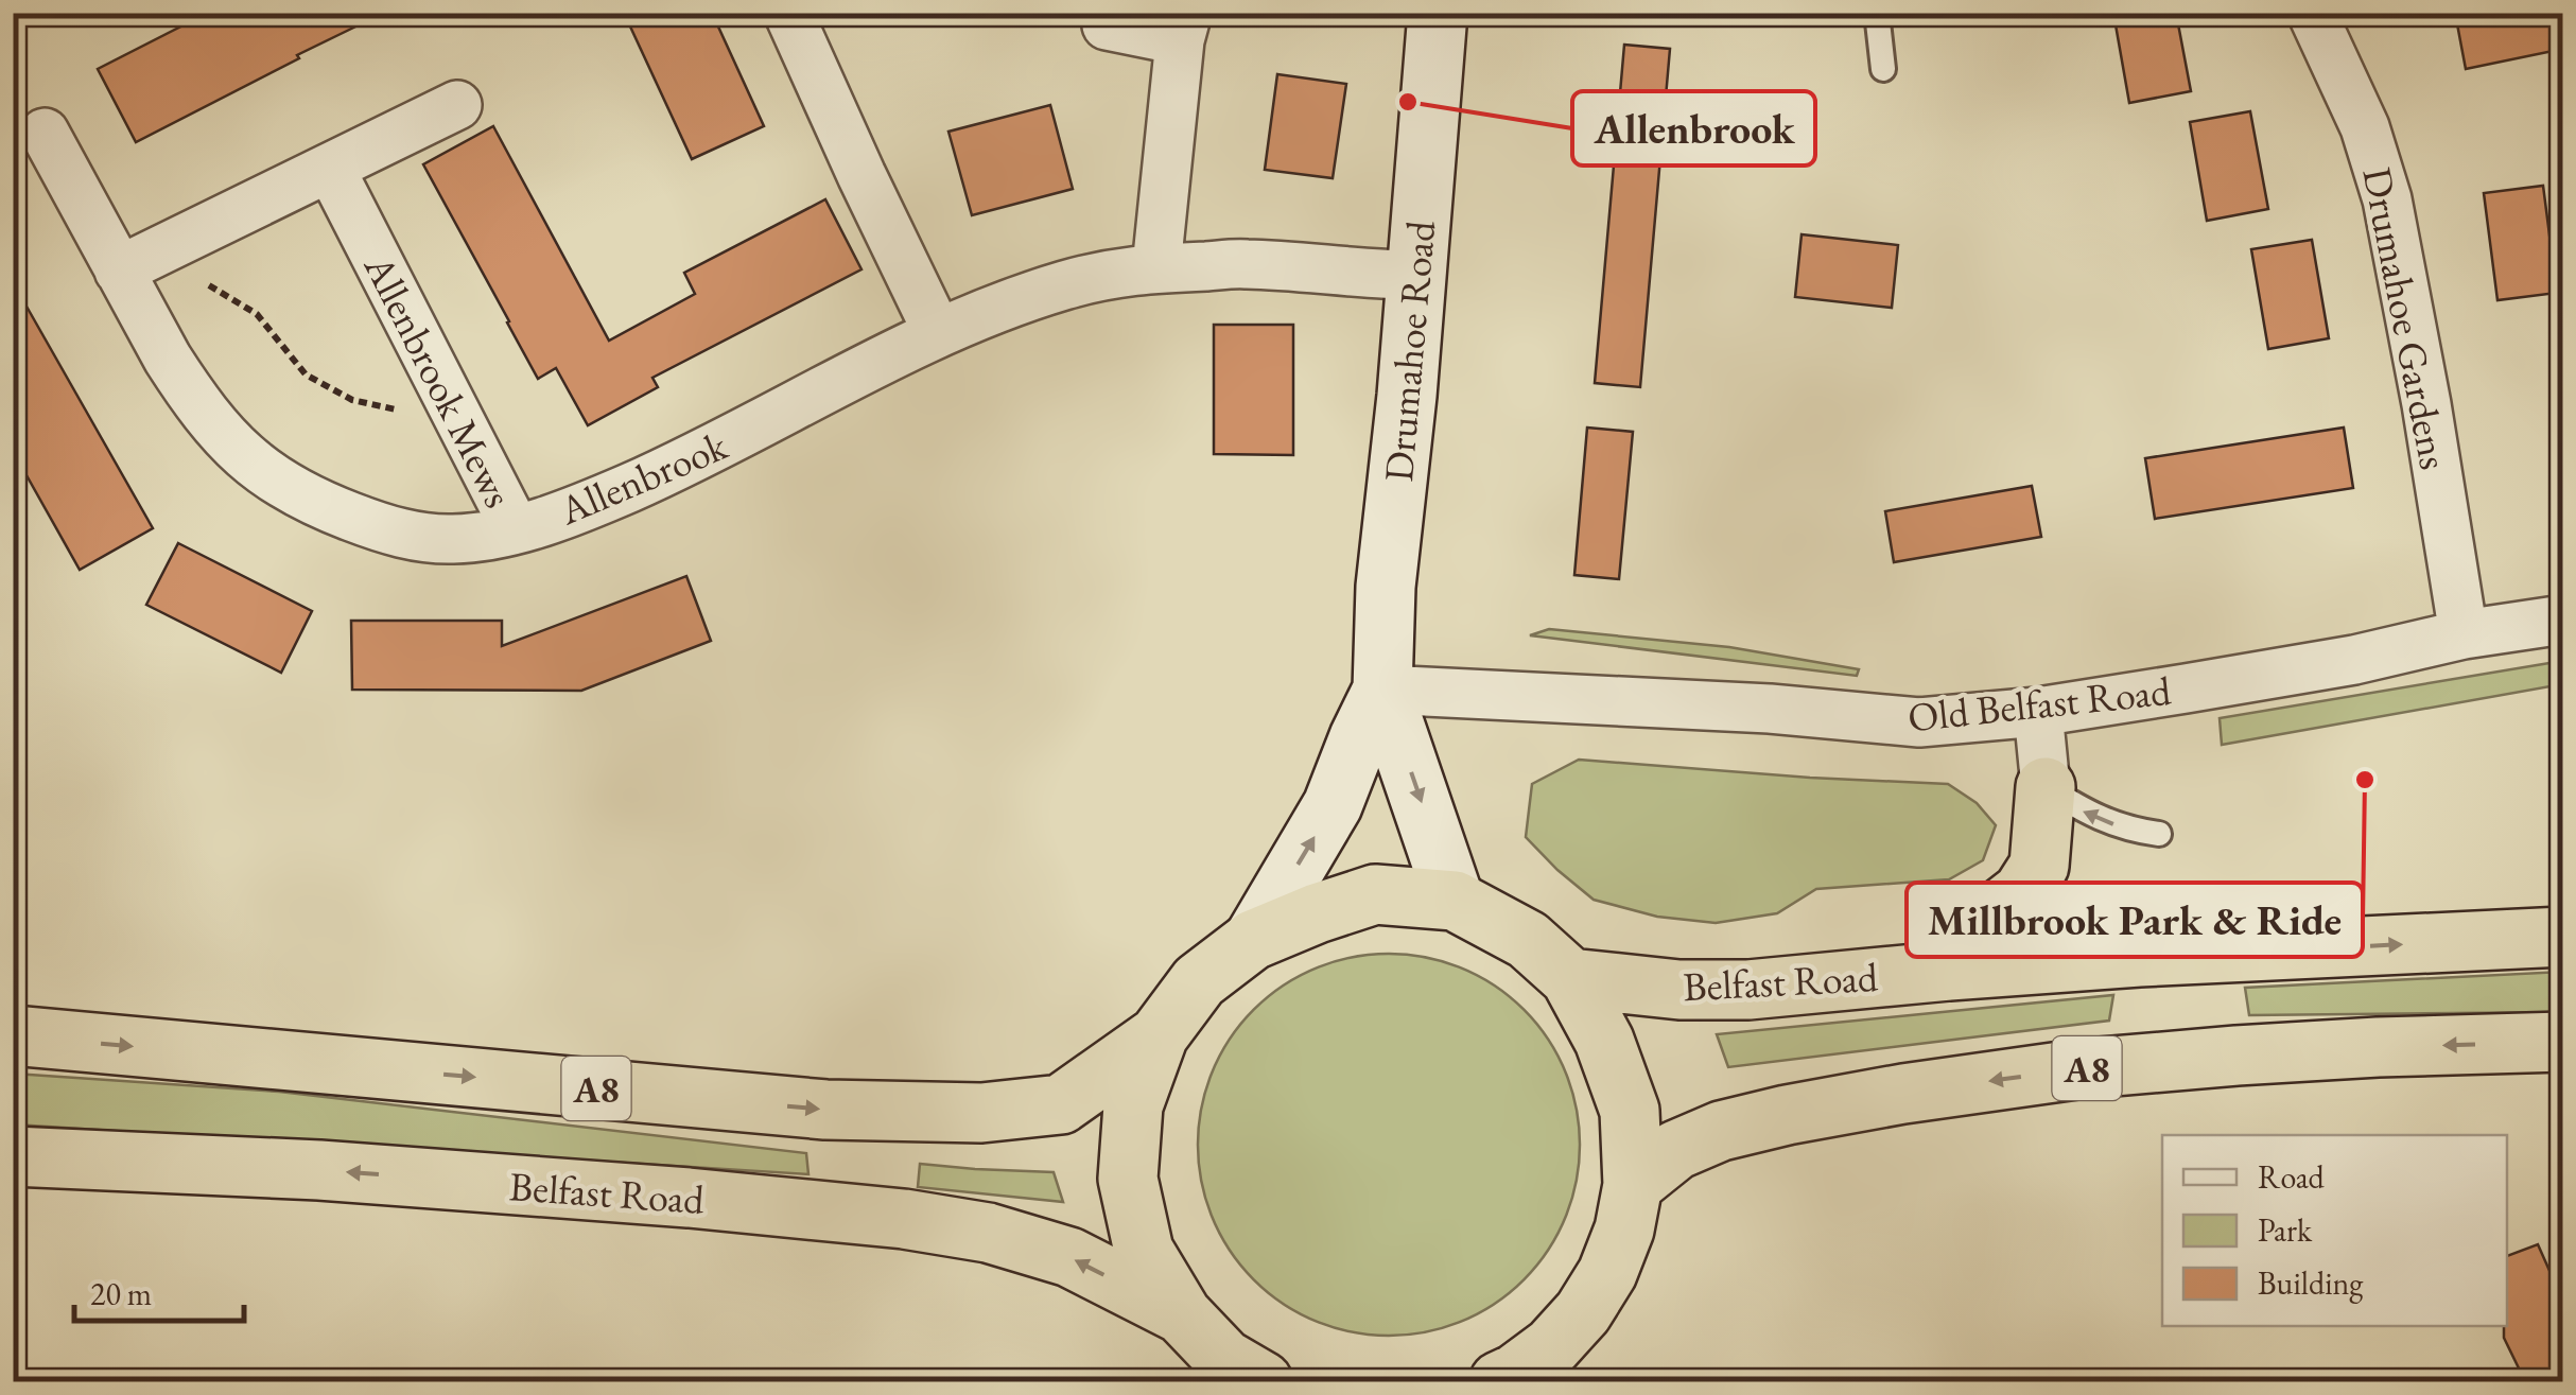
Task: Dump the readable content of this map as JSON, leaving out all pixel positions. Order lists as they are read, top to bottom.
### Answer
{
  "streets": {
    "highway": ["Belfast Road", "A8"],
    "main road": ["Drumahoe Road"],
    "street": [
      "Drumahoe Gardens",
      "Allenbrook Mews",
      "Allenbrook",
      "Old Belfast Road"
    ]
  },
  "crossings": [
    ["Drumahoe Gardens", "Old Belfast Road"],
    ["Drumahoe Road", "Allenbrook"],
    ["Drumahoe Road", "Old Belfast Road"],
    ["Drumahoe Road", "A8"],
    ["Allenbrook Mews", "Allenbrook"],
    ["Belfast Road", "A8"]
  ],
  "places": ["Allenbrook", "Millbrook Park & Ride"],
  "legend": ["Road", "Park", "Building"],
  "scale_bar": "20 m"
}
